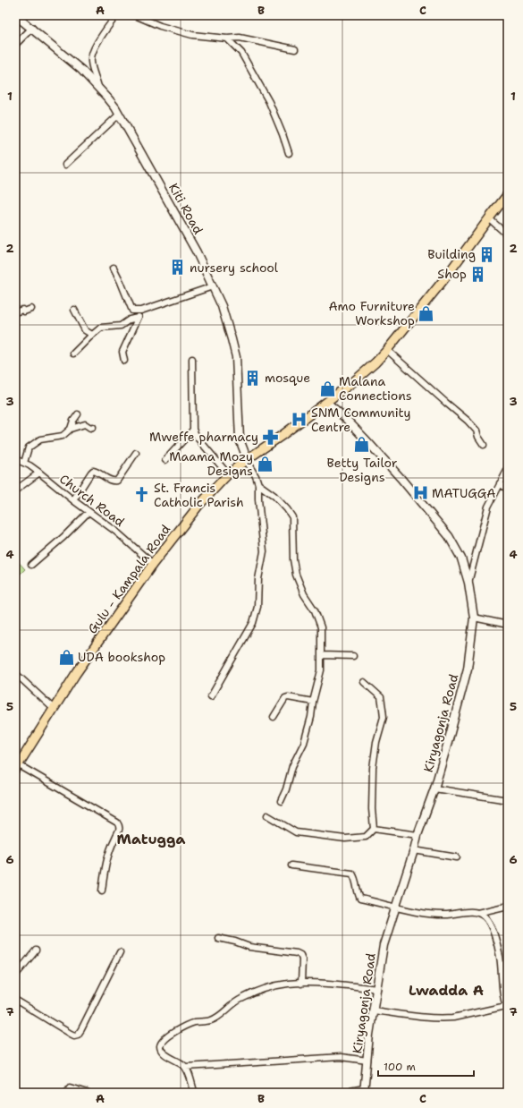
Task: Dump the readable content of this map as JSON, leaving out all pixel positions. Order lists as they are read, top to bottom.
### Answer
{
  "streets": {
    "main road": ["Gulu - Kampala Road"],
    "street": ["Kiti Road", "Church Road", "Kiryagonja Road"]
  },
  "crossings": [
    ["Kiti Road", "Gulu - Kampala Road"],
    ["Church Road", "Gulu - Kampala Road"],
    ["Gulu - Kampala Road", "Kiryagonja Road"]
  ],
  "districts": ["Matugga", "Lwadda A"],
  "places": {
    "building": [
      "Building",
      "nursery school",
      "Shop",
      "mosque"
    ],
    "shop": [
      "Amo Furniture Workshop",
      "Malana Connections",
      "Betty Tailor Designs",
      "Maama Mozy Designs",
      "UDA bookshop"
    ],
    "hospital": ["SNM Community Centre", "MATUGGA"],
    "pharmacy": ["Mweffe pharmacy"],
    "church": ["St. Francis Catholic Parish"]
  },
  "scale_bar": "100 m",
  "grid": {
    "columns": ["A", "B", "C"],
    "rows": [
      "1",
      "2",
      "3",
      "4",
      "5",
      "6",
      "7"
    ]
  }
}
